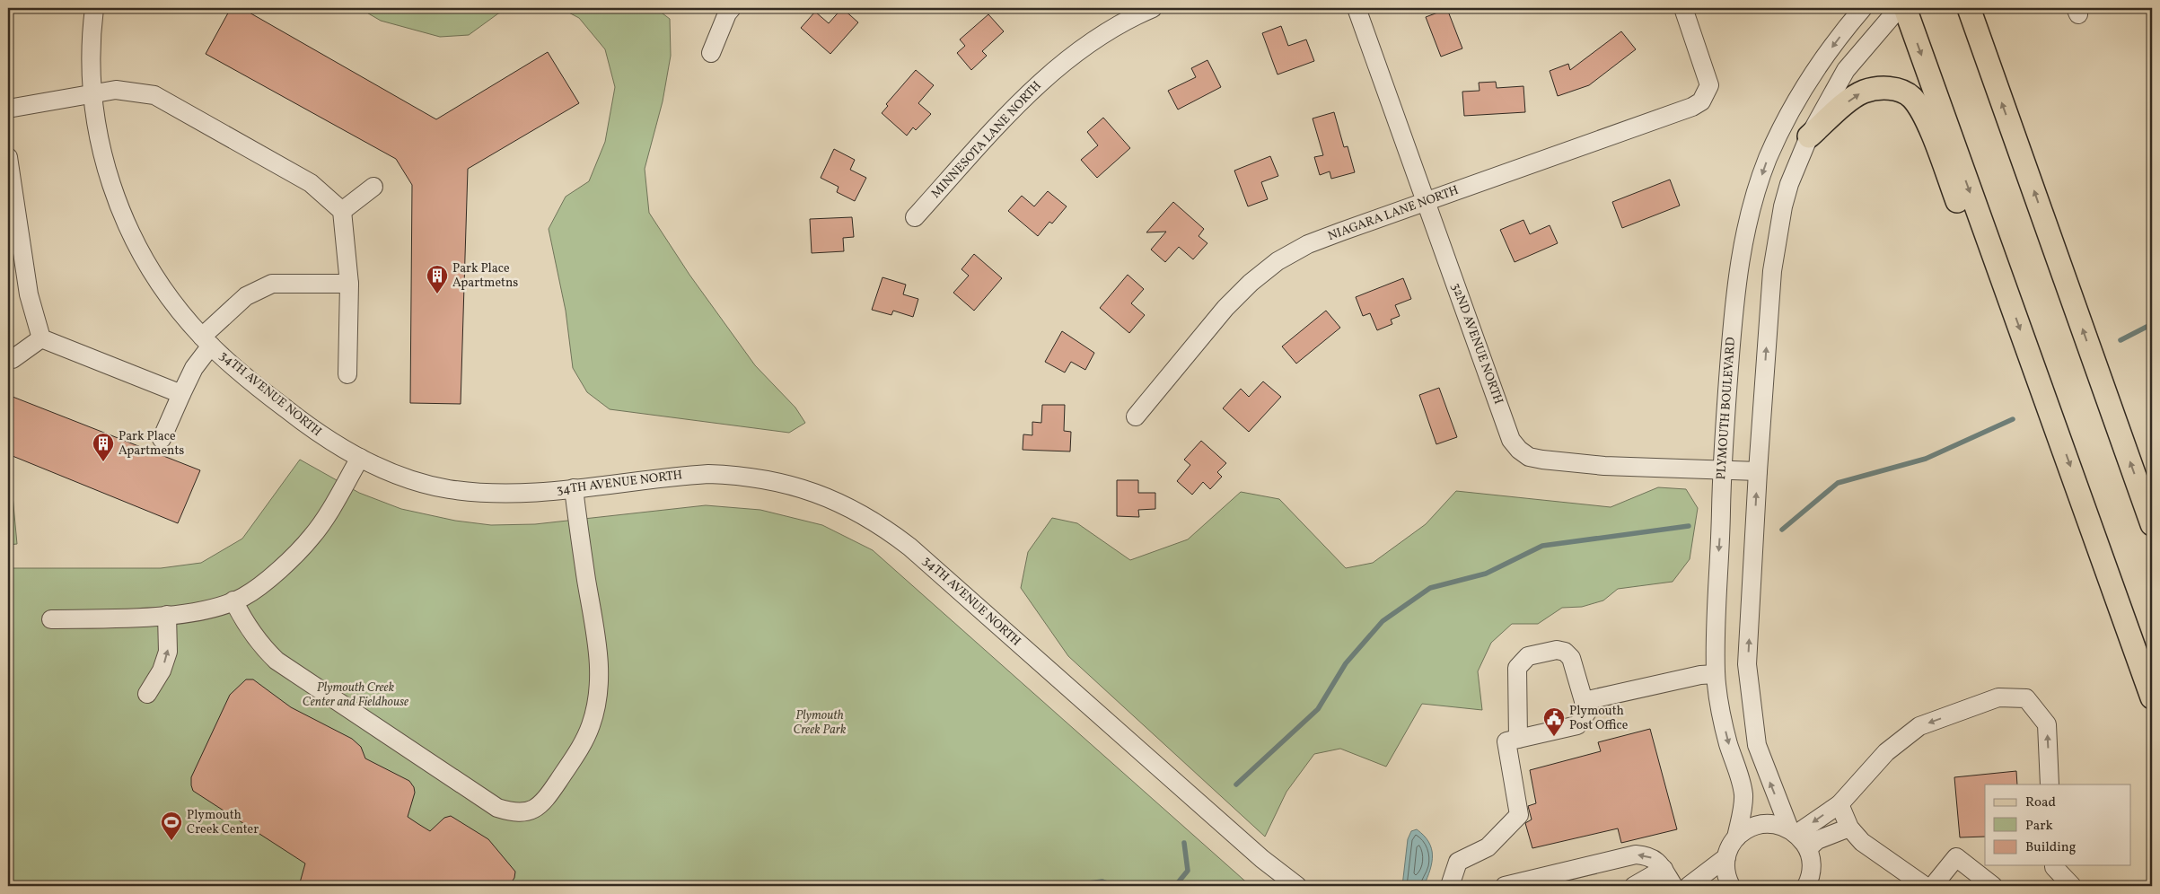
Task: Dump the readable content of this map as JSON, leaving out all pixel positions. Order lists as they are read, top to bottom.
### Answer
{
  "streets": {
    "street": [
      "MINNESOTA LANE NORTH",
      "NIAGARA LANE NORTH",
      "32ND AVENUE NORTH",
      "34TH AVENUE NORTH",
      "PLYMOUTH BOULEVARD"
    ]
  },
  "crossings": [
    ["NIAGARA LANE NORTH", "32ND AVENUE NORTH"],
    ["32ND AVENUE NORTH", "PLYMOUTH BOULEVARD"]
  ],
  "parks": ["Plymouth Creek Center and Fieldhouse", "Plymouth Creek Park"],
  "places": {
    "building": ["Park Place Apartmetns", "Park Place Apartments"],
    "public building": ["Plymouth Post Office"],
    "sports": ["Plymouth Creek Center"]
  },
  "legend": ["Road", "Park", "Building"]
}
